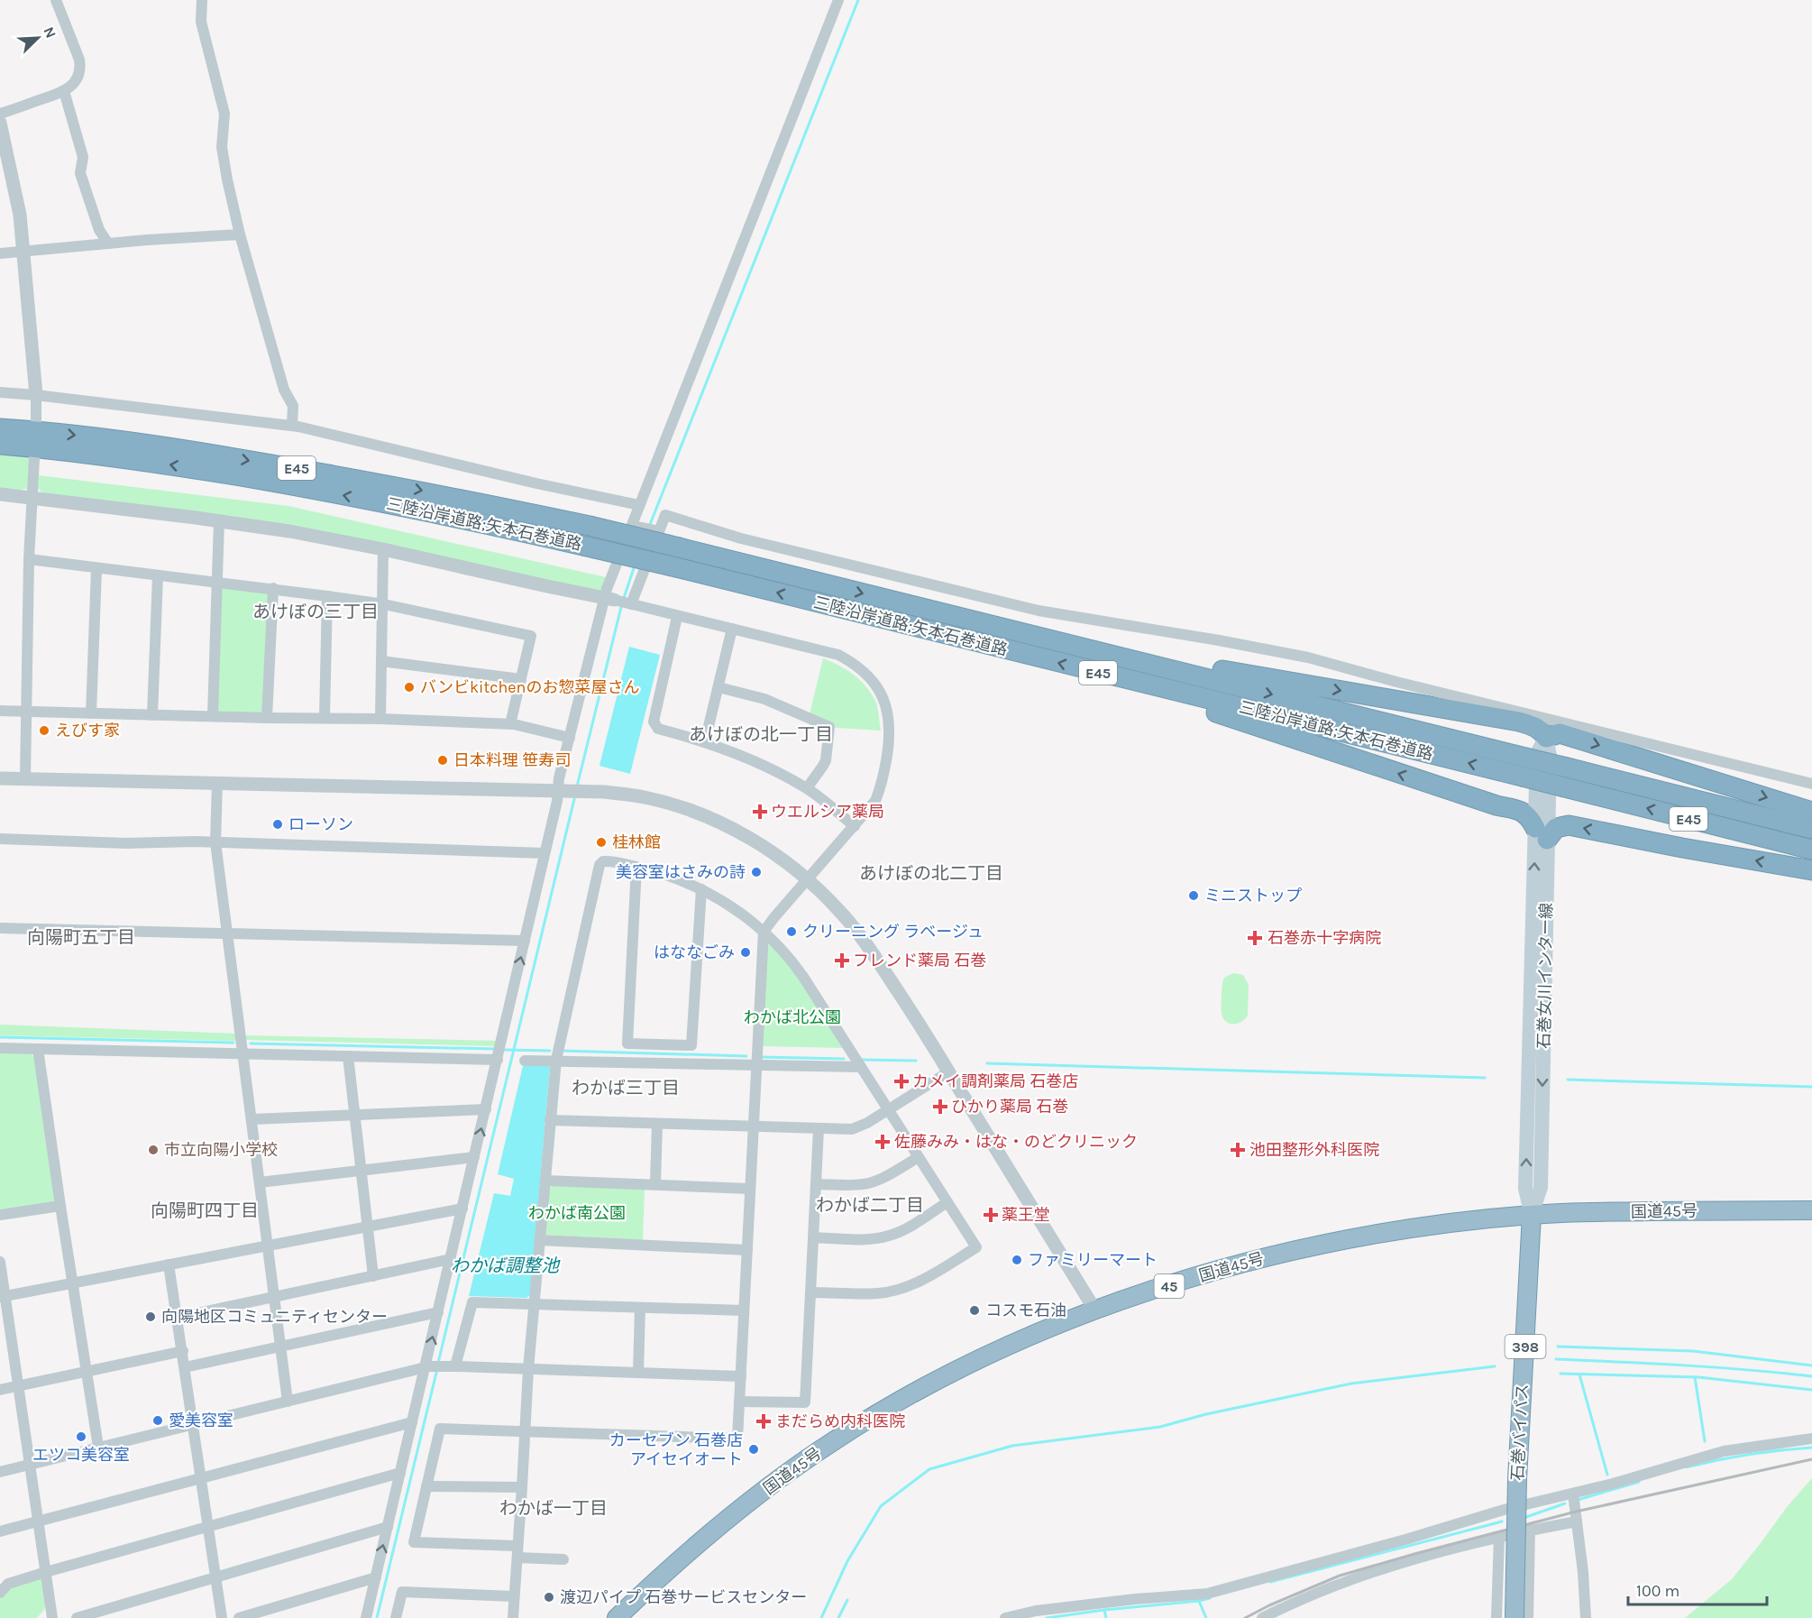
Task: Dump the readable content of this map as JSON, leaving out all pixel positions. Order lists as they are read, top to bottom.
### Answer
{
  "streets": {
    "highway": [
      "E45",
      "三陸沿岸道路;矢本石巻道路",
      "国道45号",
      "45",
      "398",
      "石巻バイパス"
    ],
    "main road": ["石巻女川インター線"]
  },
  "crossings": [
    ["石巻女川インター線", "国道45号"],
    ["石巻女川インター線", "石巻バイパス"],
    ["国道45号", "石巻バイパス"]
  ],
  "districts": [
    "あけぼの三丁目",
    "あけぼの北一丁目",
    "あけぼの北二丁目",
    "向陽町五丁目",
    "わかば三丁目",
    "わかば二丁目",
    "向陽町四丁目",
    "わかば一丁目"
  ],
  "water": ["わかば調整池"],
  "parks": ["わかば北公園", "わかば南公園"],
  "places": {
    "other": [
      "バンビkitchenのお惣菜屋さん",
      "えびす家",
      "日本料理 笹寿司",
      "ローソン",
      "桂林館",
      "美容室はさみの詩",
      "ミニストップ",
      "クリーニング ラベージュ",
      "はななごみ",
      "市立向陽小学校",
      "ファミリーマート",
      "コスモ石油",
      "向陽地区コミュニティセンター",
      "愛美容室",
      "エツコ美容室",
      "カーセブン 石巻店 アイセイオート",
      "渡辺パイプ 石巻サービスセンター"
    ],
    "health": [
      "ウエルシア薬局",
      "石巻赤十字病院",
      "フレンド薬局 石巻",
      "カメイ調剤薬局 石巻店",
      "ひかり薬局 石巻",
      "佐藤みみ・はな・のどクリニック",
      "池田整形外科医院",
      "薬王堂",
      "まだらめ内科医院"
    ]
  },
  "scale_bar": "100 m",
  "north": "top right"
}
